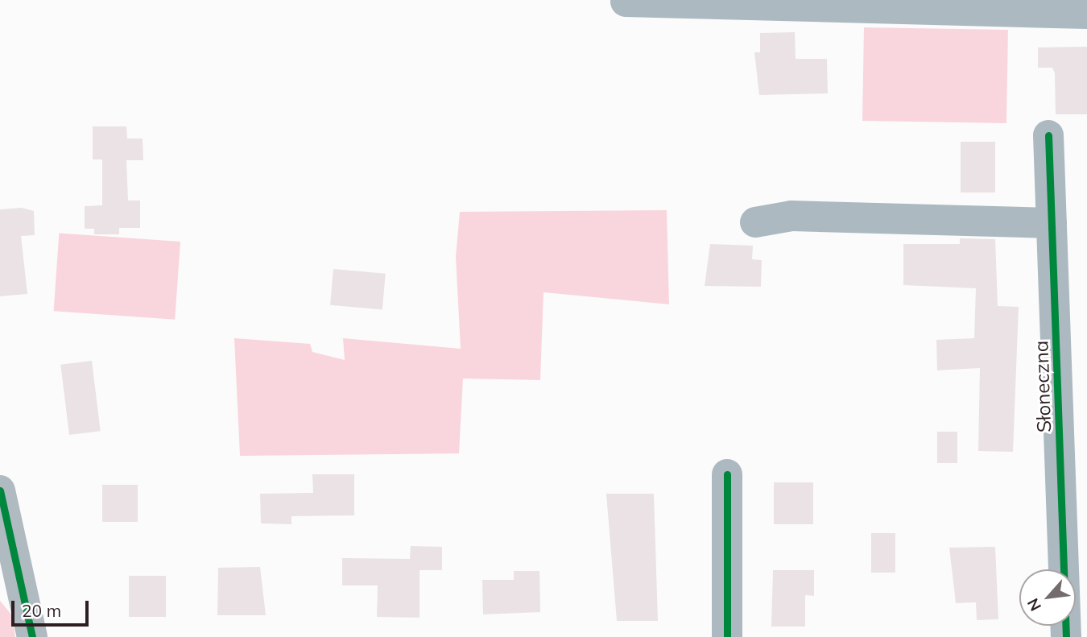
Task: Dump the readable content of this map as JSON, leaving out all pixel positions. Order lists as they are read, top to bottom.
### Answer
{
  "streets": {
    "street": ["Słoneczna"]
  },
  "scale_bar": "20 m",
  "north": "bottom left"
}
